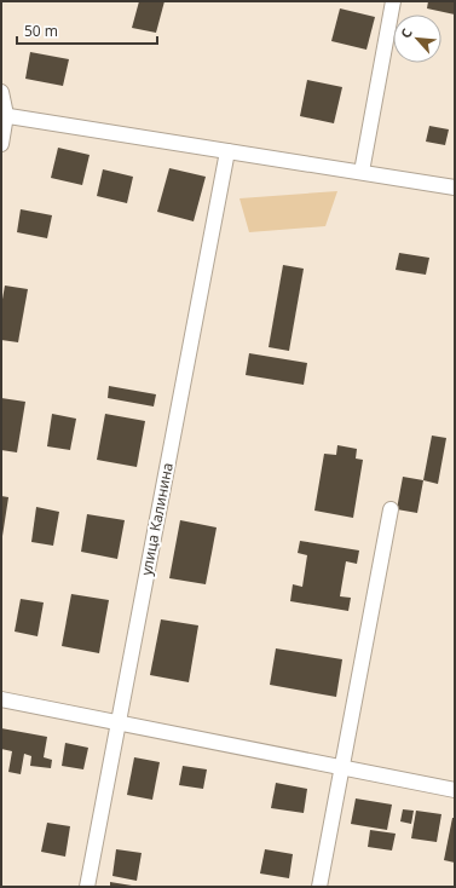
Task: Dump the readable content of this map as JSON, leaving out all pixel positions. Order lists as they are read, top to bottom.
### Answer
{
  "streets": {
    "street": ["улица Калинина"]
  },
  "scale_bar": "50 m",
  "north": "top left"
}
